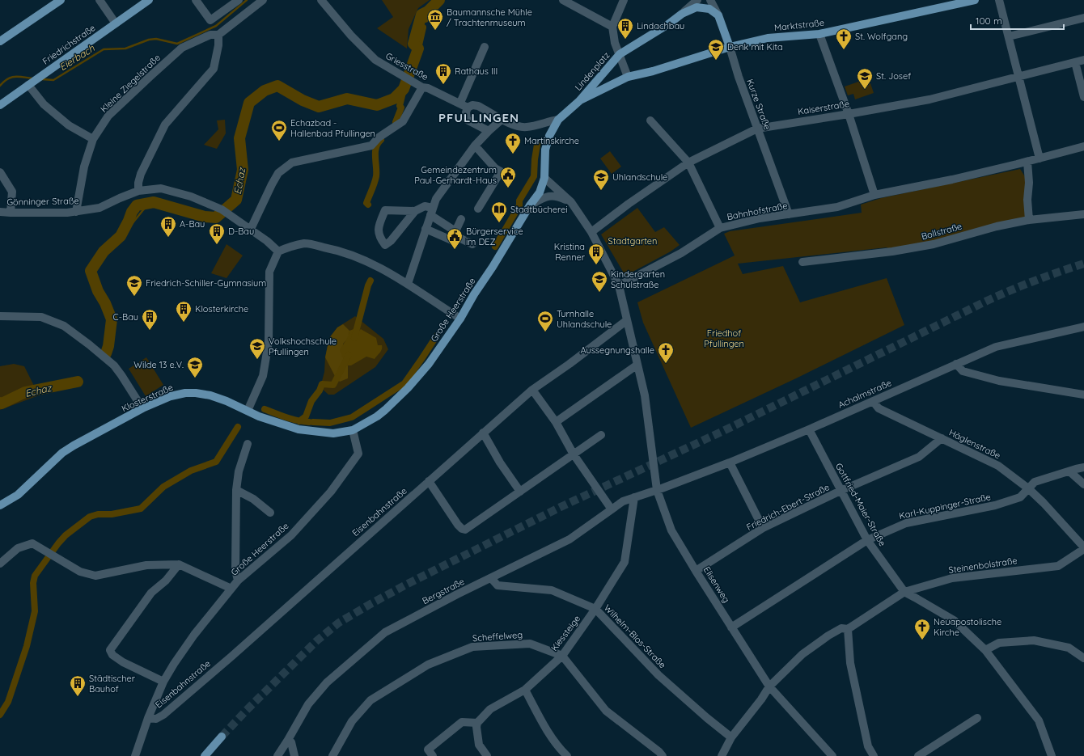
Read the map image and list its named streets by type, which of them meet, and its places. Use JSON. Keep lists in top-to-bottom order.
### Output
{
  "streets": {
    "main road": [
      "Marktstraße",
      "Friedrichstraße",
      "Lindenplatz",
      "Kurze Straße",
      "Große Heerstraße",
      "Klosterstraße"
    ],
    "street": [
      "Griesstraße",
      "Kleine Ziegelstraße",
      "Kaiserstraße",
      "Gönninger Straße",
      "Bahnhofstraße",
      "Bollstraße",
      "Achalmstraße",
      "Häglenstraße",
      "Gottfried-Maier-Straße",
      "Karl-Kuppinger-Straße",
      "Friedrich-Ebert-Straße",
      "Eisenbahnstraße",
      "Steinenbolstraße",
      "Elisenweg",
      "Bergstraße",
      "Kiessteige",
      "Scheffelweg",
      "Wilhelm-Blos-Straße"
    ]
  },
  "crossings": [
    ["Marktstraße", "Lindenplatz"],
    ["Marktstraße", "Kurze Straße"],
    ["Lindenplatz", "Kurze Straße"],
    ["Lindenplatz", "Große Heerstraße"],
    ["Lindenplatz", "Elisenweg"],
    ["Kleine Ziegelstraße", "Gönninger Straße"],
    ["Kurze Straße", "Kaiserstraße"],
    ["Kurze Straße", "Bahnhofstraße"],
    ["Kaiserstraße", "Elisenweg"],
    ["Bahnhofstraße", "Elisenweg"],
    ["Große Heerstraße", "Klosterstraße"],
    ["Große Heerstraße", "Eisenbahnstraße"],
    ["Große Heerstraße", "Elisenweg"],
    ["Achalmstraße", "Häglenstraße"],
    ["Achalmstraße", "Gottfried-Maier-Straße"],
    ["Achalmstraße", "Elisenweg"],
    ["Achalmstraße", "Bergstraße"],
    ["Häglenstraße", "Karl-Kuppinger-Straße"],
    ["Häglenstraße", "Friedrich-Ebert-Straße"],
    ["Häglenstraße", "Steinenbolstraße"],
    ["Gottfried-Maier-Straße", "Karl-Kuppinger-Straße"],
    ["Gottfried-Maier-Straße", "Friedrich-Ebert-Straße"],
    ["Gottfried-Maier-Straße", "Steinenbolstraße"],
    ["Karl-Kuppinger-Straße", "Elisenweg"],
    ["Friedrich-Ebert-Straße", "Elisenweg"],
    ["Eisenbahnstraße", "Elisenweg"],
    ["Steinenbolstraße", "Elisenweg"],
    ["Steinenbolstraße", "Wilhelm-Blos-Straße"],
    ["Elisenweg", "Bergstraße"],
    ["Bergstraße", "Kiessteige"],
    ["Bergstraße", "Wilhelm-Blos-Straße"],
    ["Kiessteige", "Scheffelweg"],
    ["Kiessteige", "Wilhelm-Blos-Straße"]
  ],
  "districts": ["PFULLINGEN"],
  "water": ["Eierbach", "Echaz"],
  "parks": ["Stadtgarten", "Friedhof Pfullingen"],
  "places": {
    "museum": ["Baumannsche Mühle / Trachtenmuseum"],
    "building": [
      "Lindachbau",
      "Rathaus III",
      "A-Bau",
      "D-Bau",
      "Kristina Renner",
      "Klosterkirche",
      "C-Bau",
      "Städtischer Bauhof"
    ],
    "church": [
      "St. Wolfgang",
      "Martinskirche",
      "Aussegnungshalle",
      "Neuapostolische Kirche"
    ],
    "school or university": [
      "Denk mit Kita",
      "St. Josef",
      "Uhlandschule",
      "Kindergarten Schulstraße",
      "Friedrich-Schiller-Gymnasium",
      "Volkshochschule Pfullingen",
      "Wilde 13 e.V."
    ],
    "sports": ["Echazbad - Hallenbad Pfullingen", "Turnhalle Uhlandschule"],
    "public building": ["Gemeindezentrum Paul-Gerhardt-Haus", "Bürgerservice im DEZ"],
    "library": ["Stadtbücherei"]
  },
  "scale_bar": "100 m"
}
